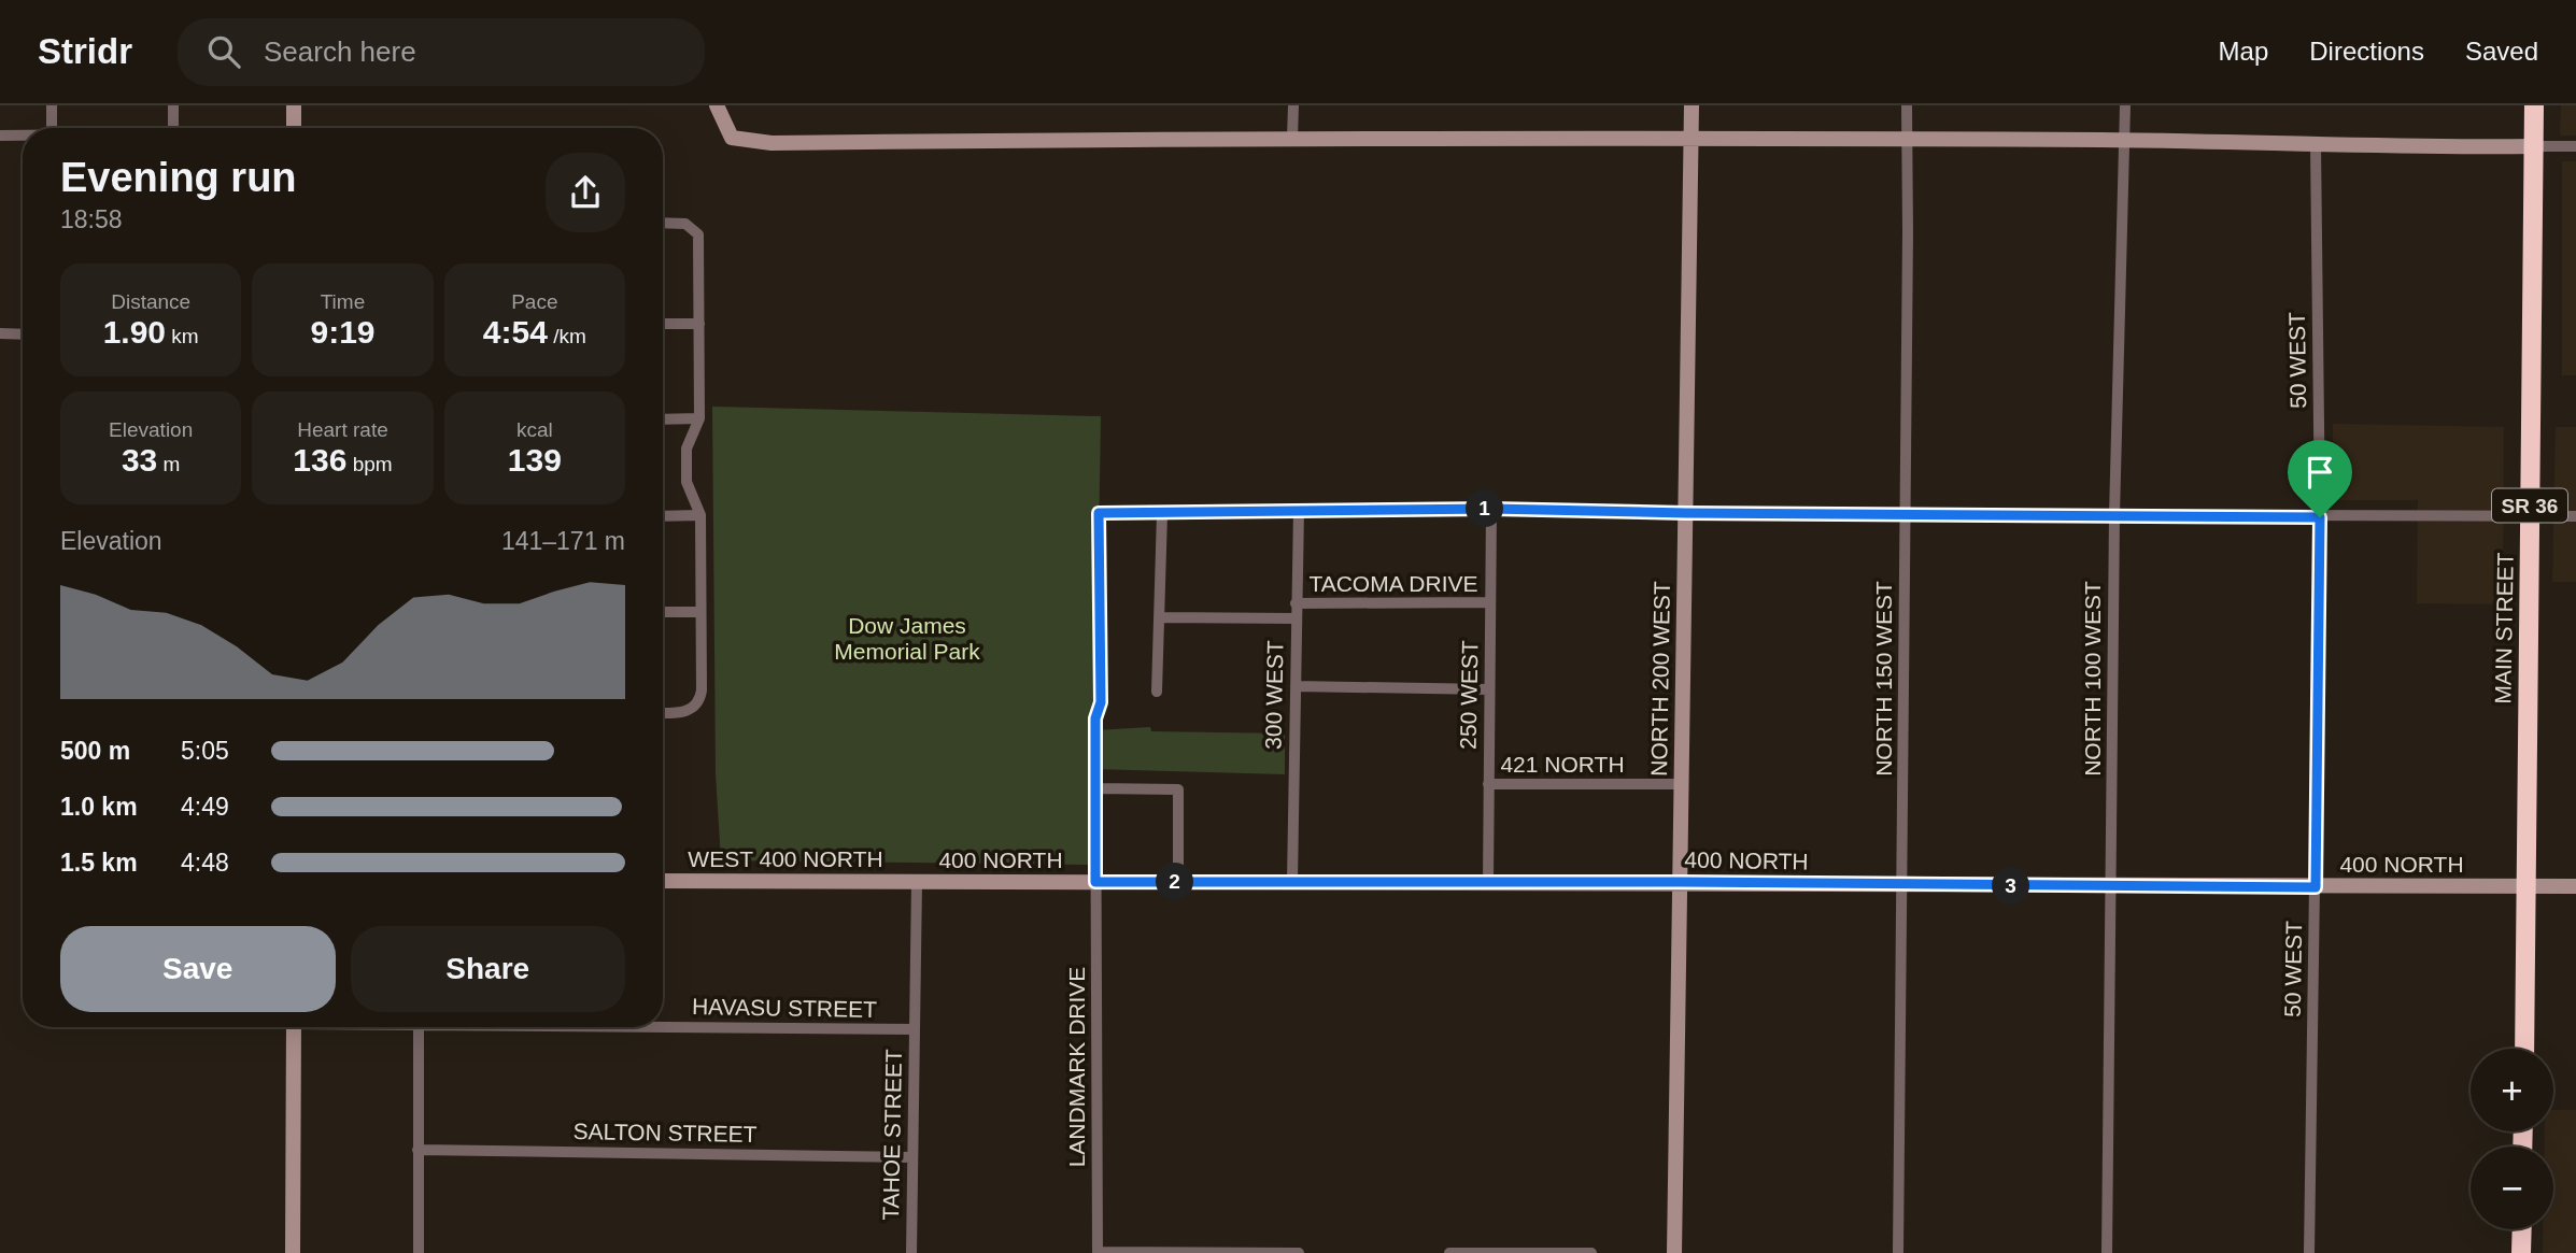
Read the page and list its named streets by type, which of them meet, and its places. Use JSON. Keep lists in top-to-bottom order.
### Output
{
  "streets": {
    "highway": ["SR 36", "MAIN STREET"],
    "street": [
      "50 WEST",
      "TACOMA DRIVE",
      "NORTH 200 WEST",
      "NORTH 150 WEST",
      "NORTH 100 WEST",
      "300 WEST",
      "250 WEST",
      "421 NORTH",
      "WEST 400 NORTH",
      "400 NORTH",
      "HAVASU STREET",
      "LANDMARK DRIVE",
      "SALTON STREET",
      "TAHOE STREET"
    ]
  },
  "crossings": [
    ["50 WEST", "400 NORTH"],
    ["TACOMA DRIVE", "300 WEST"],
    ["TACOMA DRIVE", "250 WEST"],
    ["MAIN STREET", "400 NORTH"],
    ["NORTH 200 WEST", "421 NORTH"],
    ["NORTH 200 WEST", "400 NORTH"],
    ["NORTH 150 WEST", "400 NORTH"],
    ["NORTH 100 WEST", "400 NORTH"],
    ["300 WEST", "400 NORTH"],
    ["250 WEST", "421 NORTH"],
    ["250 WEST", "400 NORTH"],
    ["WEST 400 NORTH", "400 NORTH"],
    ["WEST 400 NORTH", "TAHOE STREET"],
    ["400 NORTH", "LANDMARK DRIVE"],
    ["400 NORTH", "TAHOE STREET"],
    ["HAVASU STREET", "TAHOE STREET"],
    ["SALTON STREET", "TAHOE STREET"]
  ],
  "parks": ["Dow James Memorial Park"],
  "page": {
    "header": "Stridr",
    "search": "Search here",
    "nav": ["Map", "Directions", "Saved"],
    "heading": ["Evening run", "18:58"],
    "stats": [
      ["Distance", "1.90 km"],
      ["Time", "9:19"],
      ["Pace", "4:54 /km"],
      ["Elevation", "33 m"],
      ["Heart rate", "136 bpm"],
      ["kcal", "139"]
    ],
    "pins": ["1", "2", "3"],
    "chart": ["Elevation", "141–171 m"],
    "list": [
      {
        "name": "500 m",
        "note": "5:05"
      },
      {
        "name": "1.0 km",
        "note": "4:49"
      },
      {
        "name": "1.5 km",
        "note": "4:48"
      }
    ],
    "buttons": ["Save", "Share"],
    "map_buttons": ["+", "−"]
  }
}
